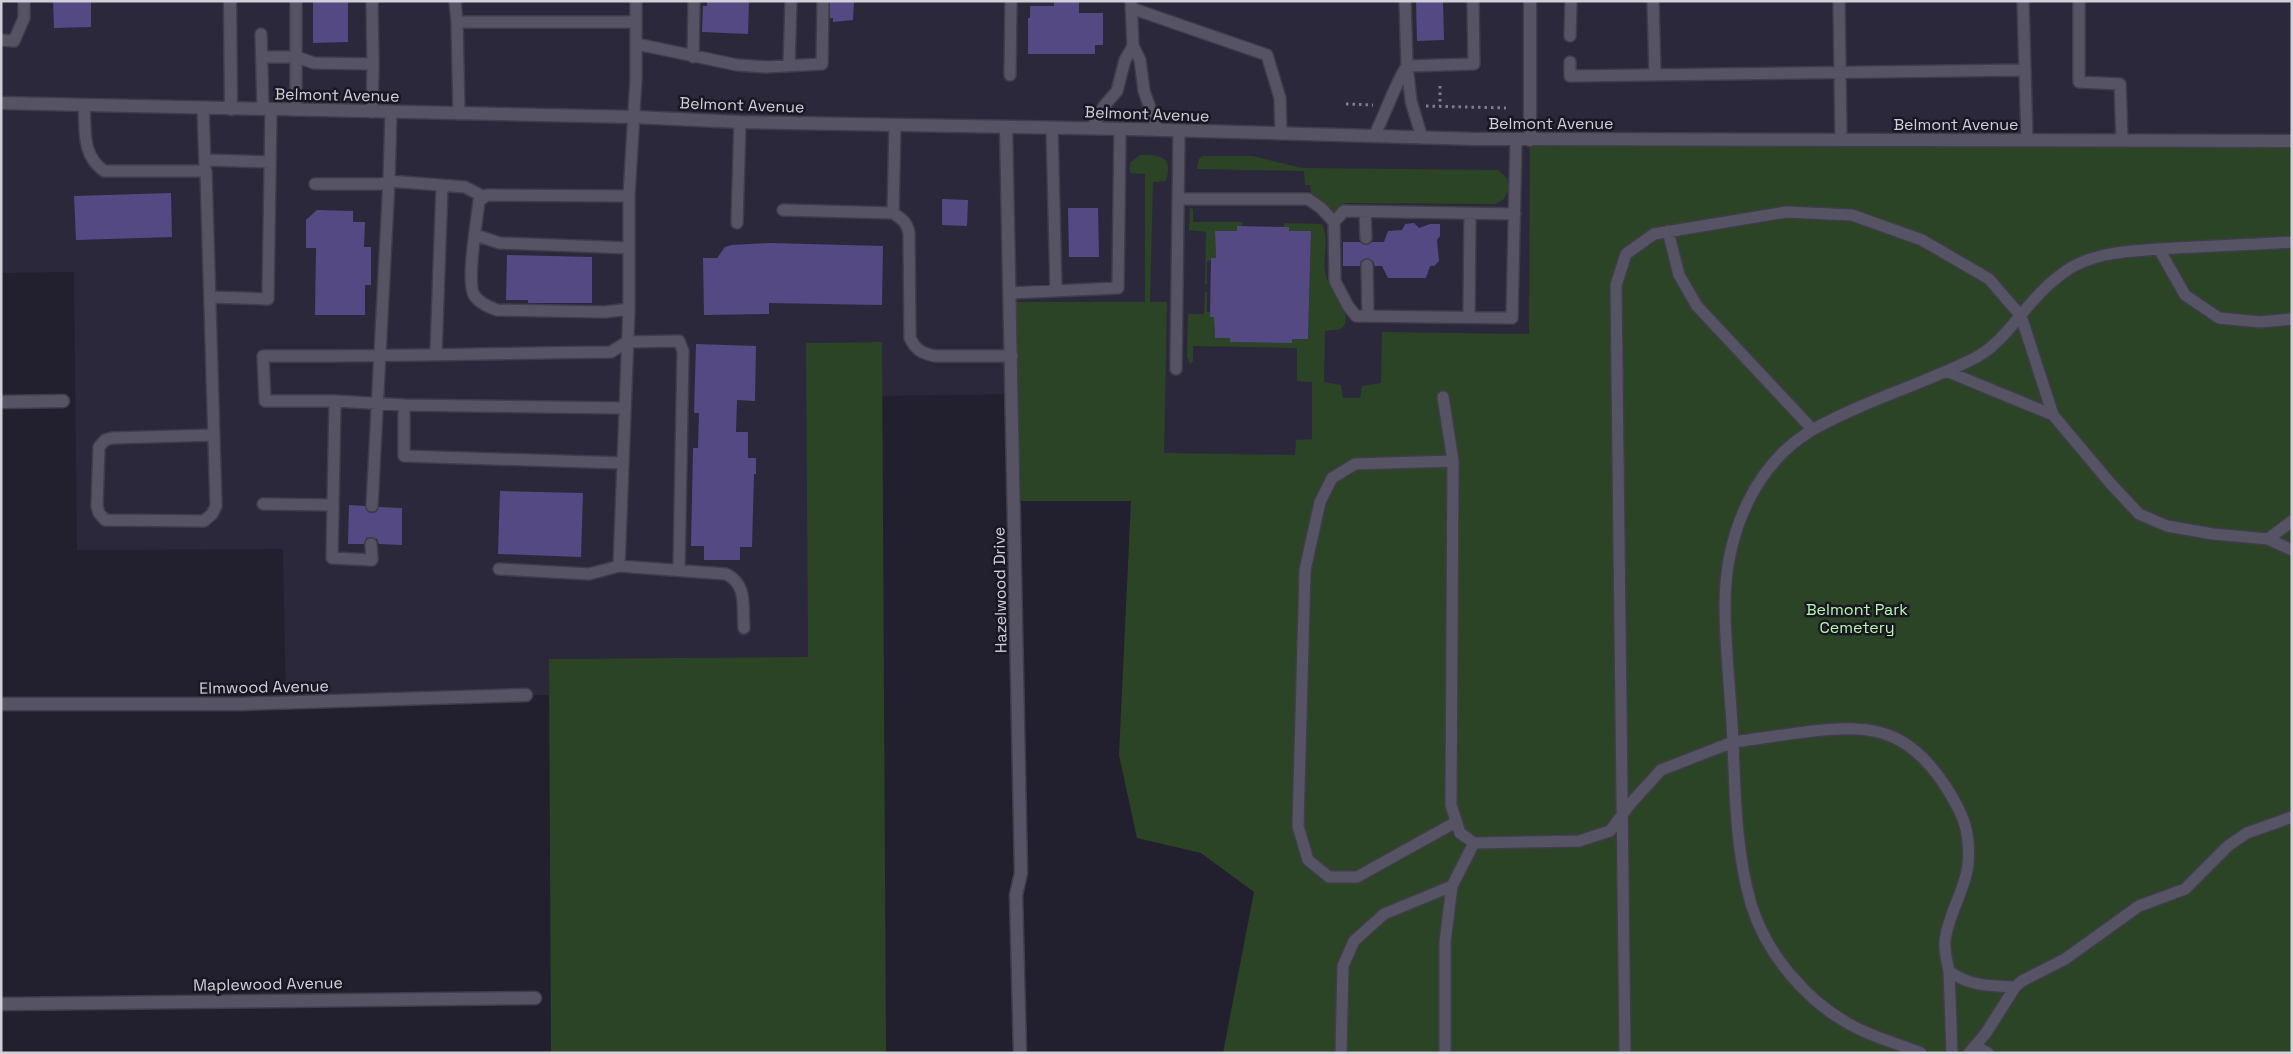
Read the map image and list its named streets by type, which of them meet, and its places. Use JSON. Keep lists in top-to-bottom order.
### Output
{
  "streets": {
    "main road": [
      "Belmont Avenue",
      "Hazelwood Drive",
      "Elmwood Avenue",
      "Maplewood Avenue"
    ]
  },
  "crossings": [
    ["Belmont Avenue", "Hazelwood Drive"]
  ],
  "parks": ["Belmont Park Cemetery"]
}
